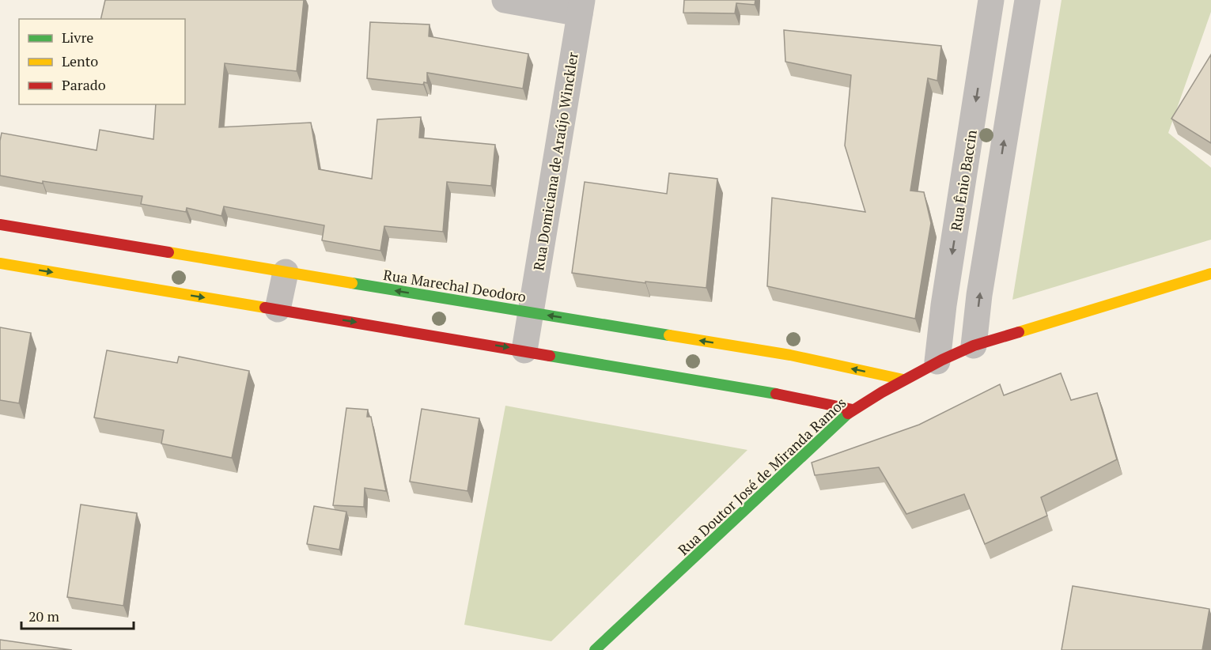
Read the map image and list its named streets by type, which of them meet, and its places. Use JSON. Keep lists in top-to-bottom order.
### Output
{
  "streets": {
    "street": [
      "Rua Domiciana de Araújo Winckler",
      "Rua Ênio Baccin",
      "Rua Marechal Deodoro",
      "Rua Doutor José de Miranda Ramos"
    ]
  },
  "crossings": [
    ["Rua Domiciana de Araújo Winckler", "Rua Marechal Deodoro"],
    ["Rua Ênio Baccin", "Rua Doutor José de Miranda Ramos"],
    ["Rua Marechal Deodoro", "Rua Doutor José de Miranda Ramos"]
  ],
  "legend": ["Livre", "Lento", "Parado"],
  "scale_bar": "20 m"
}
